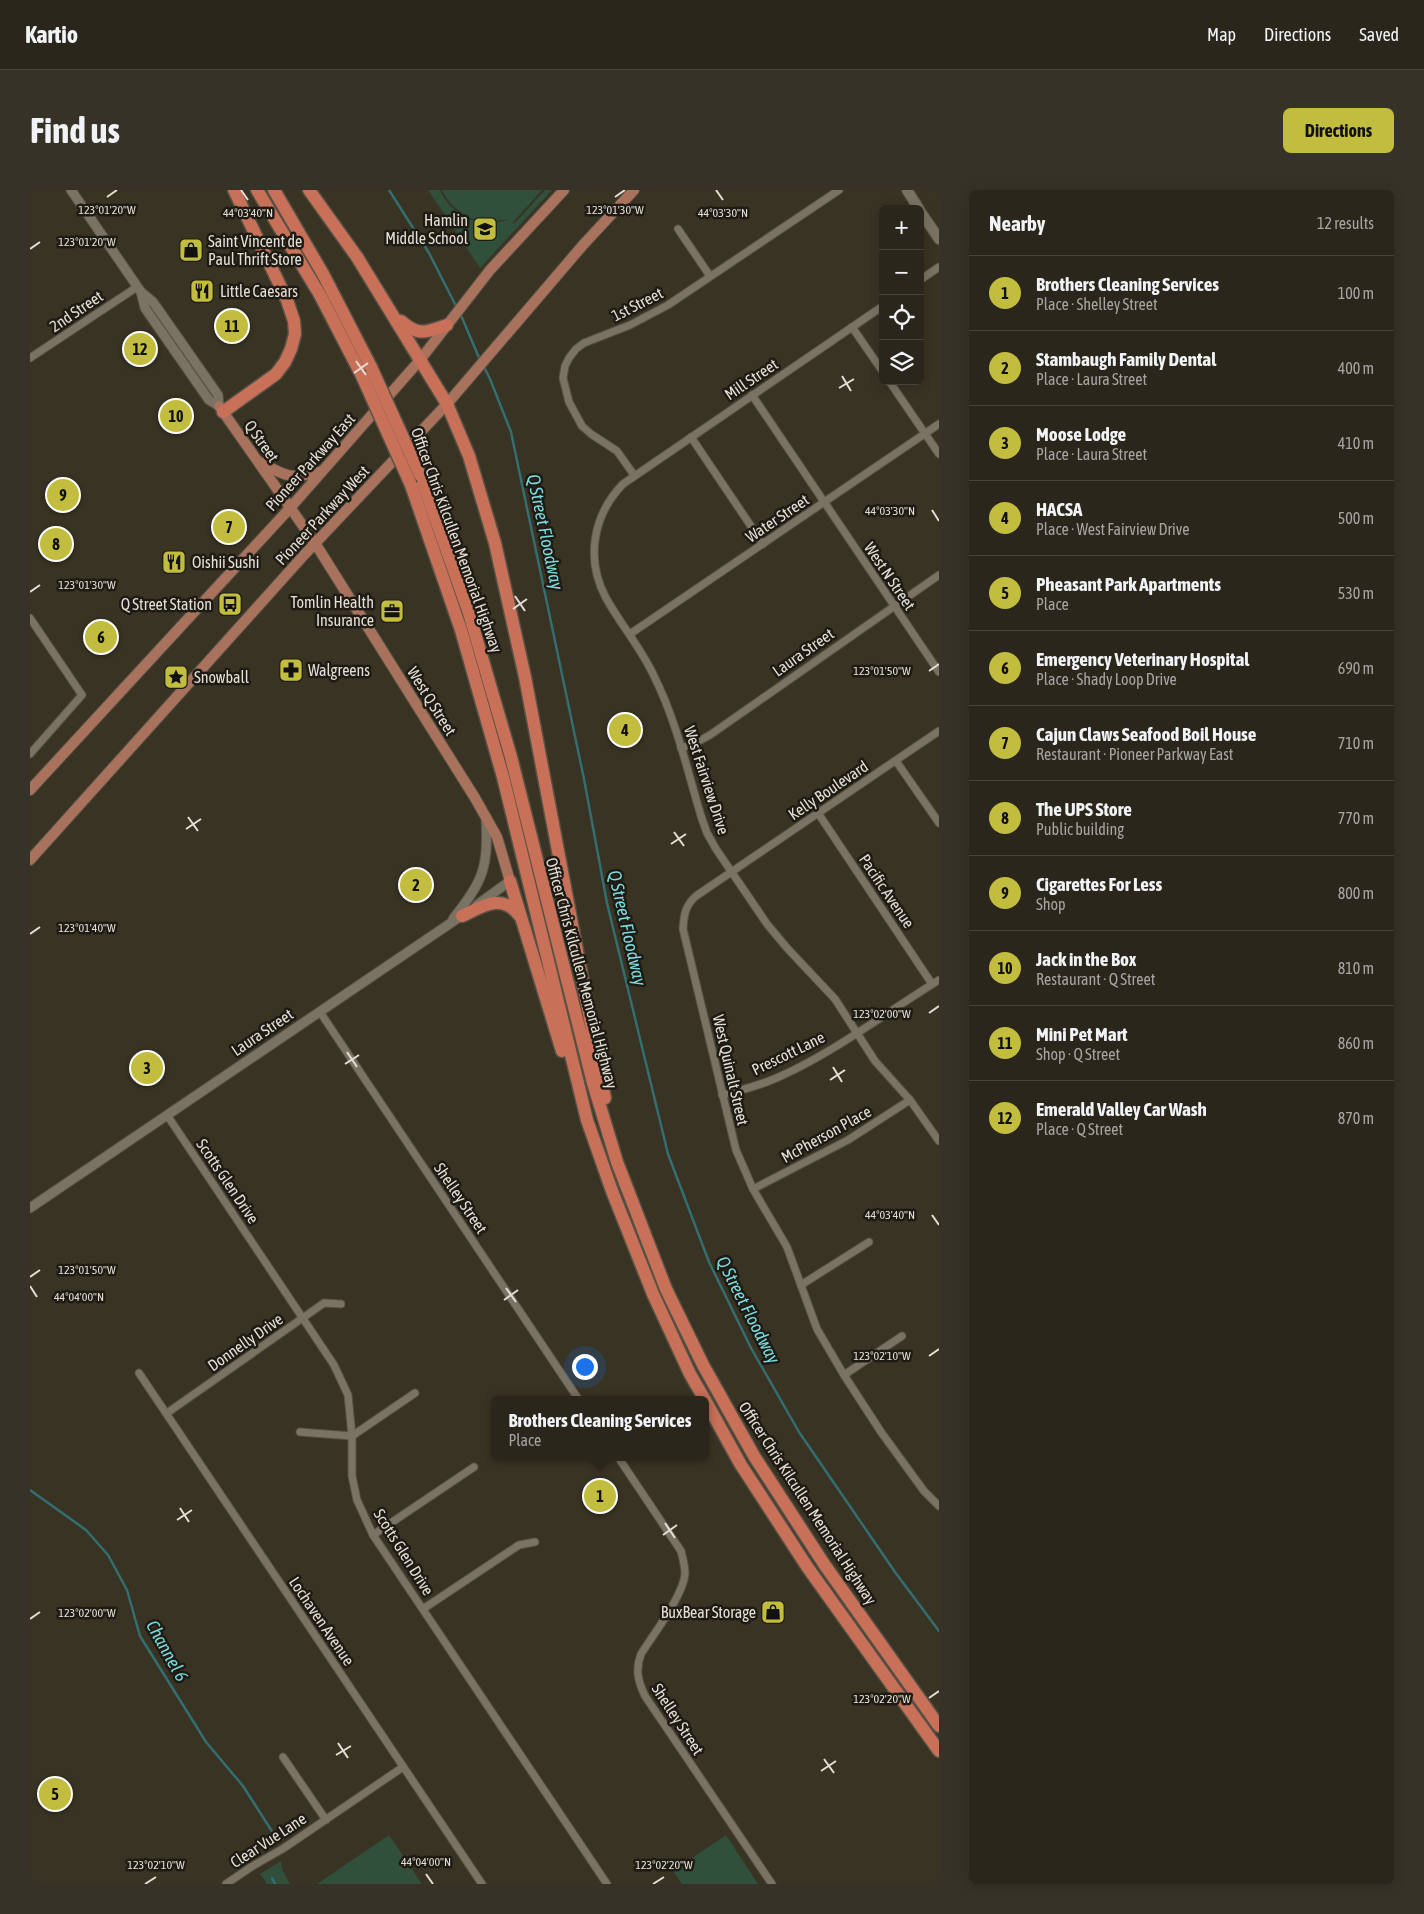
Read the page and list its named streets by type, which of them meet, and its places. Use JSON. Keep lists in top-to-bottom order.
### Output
{
  "streets": {
    "highway": ["Officer Chris Kilcullen Memorial Highway"],
    "main road": [
      "Q Street",
      "Pioneer Parkway East",
      "Pioneer Parkway West",
      "West Q Street"
    ],
    "street": [
      "1st Street",
      "2nd Street",
      "Mill Street",
      "Water Street",
      "West N Street",
      "Laura Street",
      "West Fairview Drive",
      "Kelly Boulevard",
      "Pacific Avenue",
      "Prescott Lane",
      "West Quinalt Street",
      "McPherson Place",
      "Scotts Glen Drive",
      "Shelley Street",
      "Donnelly Drive",
      "Lochaven Avenue",
      "Clear Vue Lane"
    ]
  },
  "crossings": [
    ["1st Street", "Mill Street"],
    ["1st Street", "West Fairview Drive"],
    ["2nd Street", "Q Street"],
    ["Mill Street", "West N Street"],
    ["Mill Street", "West Fairview Drive"],
    ["Q Street", "Pioneer Parkway East"],
    ["Q Street", "Pioneer Parkway West"],
    ["Q Street", "West Q Street"],
    ["Pioneer Parkway West", "West Q Street"],
    ["Water Street", "West N Street"],
    ["Water Street", "West Fairview Drive"],
    ["West N Street", "Laura Street"],
    ["Laura Street", "West Q Street"],
    ["Laura Street", "West Fairview Drive"],
    ["Laura Street", "Scotts Glen Drive"],
    ["Laura Street", "Shelley Street"],
    ["West Fairview Drive", "Kelly Boulevard"],
    ["West Fairview Drive", "Prescott Lane"],
    ["West Fairview Drive", "West Quinalt Street"],
    ["West Fairview Drive", "McPherson Place"],
    ["Kelly Boulevard", "Pacific Avenue"],
    ["Kelly Boulevard", "West Quinalt Street"],
    ["Pacific Avenue", "Prescott Lane"],
    ["Prescott Lane", "West Quinalt Street"],
    ["West Quinalt Street", "McPherson Place"],
    ["Scotts Glen Drive", "Donnelly Drive"],
    ["Donnelly Drive", "Lochaven Avenue"],
    ["Lochaven Avenue", "Clear Vue Lane"]
  ],
  "water": ["Q Street Floodway", "Channel 6"],
  "places": {
    "school or university": ["Hamlin Middle School"],
    "shop": ["Saint Vincent de Paul Thrift Store", "BuxBear Storage"],
    "restaurant": ["Little Caesars", "Oishii Sushi"],
    "bus stop": ["Q Street Station"],
    "office": ["Tomlin Health Insurance"],
    "pharmacy": ["Walgreens"],
    "place": ["Snowball"]
  },
  "page": {
    "header": "Kartio",
    "nav": ["Map", "Directions", "Saved"],
    "buttons": "Directions",
    "title": "Find us",
    "heading": ["Nearby", "12 results"],
    "map_buttons": ["+", "−"],
    "list": [
      {
        "mark": "1",
        "name": "Brothers Cleaning Services",
        "note": "Place · Shelley Street",
        "value": "100 m"
      },
      {
        "mark": "2",
        "name": "Stambaugh Family Dental",
        "note": "Place · Laura Street",
        "value": "400 m"
      },
      {
        "mark": "3",
        "name": "Moose Lodge",
        "note": "Place · Laura Street",
        "value": "410 m"
      },
      {
        "mark": "4",
        "name": "HACSA",
        "note": "Place · West Fairview Drive",
        "value": "500 m"
      },
      {
        "mark": "5",
        "name": "Pheasant Park Apartments",
        "note": "Place",
        "value": "530 m"
      },
      {
        "mark": "6",
        "name": "Emergency Veterinary Hospital",
        "note": "Place · Shady Loop Drive",
        "value": "690 m"
      },
      {
        "mark": "7",
        "name": "Cajun Claws Seafood Boil House",
        "note": "Restaurant · Pioneer Parkway East",
        "value": "710 m"
      },
      {
        "mark": "8",
        "name": "The UPS Store",
        "note": "Public building",
        "value": "770 m"
      },
      {
        "mark": "9",
        "name": "Cigarettes For Less",
        "note": "Shop",
        "value": "800 m"
      },
      {
        "mark": "10",
        "name": "Jack in the Box",
        "note": "Restaurant · Q Street",
        "value": "810 m"
      },
      {
        "mark": "11",
        "name": "Mini Pet Mart",
        "note": "Shop · Q Street",
        "value": "860 m"
      },
      {
        "mark": "12",
        "name": "Emerald Valley Car Wash",
        "note": "Place · Q Street",
        "value": "870 m"
      }
    ],
    "pins": [
      "11",
      "12",
      "10",
      "9",
      "7",
      "8",
      "6",
      "4",
      "2",
      "3",
      "1",
      "5"
    ],
    "popup": ["Brothers Cleaning Services", "Place"]
  },
  "coordinates": [
    "123°01'20\"W",
    "123°01'30\"W",
    "44°03'40\"N",
    "44°03'30\"N",
    "123°01'50\"W",
    "123°01'40\"W",
    "123°02'00\"W",
    "44°04'00\"N",
    "123°02'10\"W",
    "123°02'20\"W"
  ]
}
